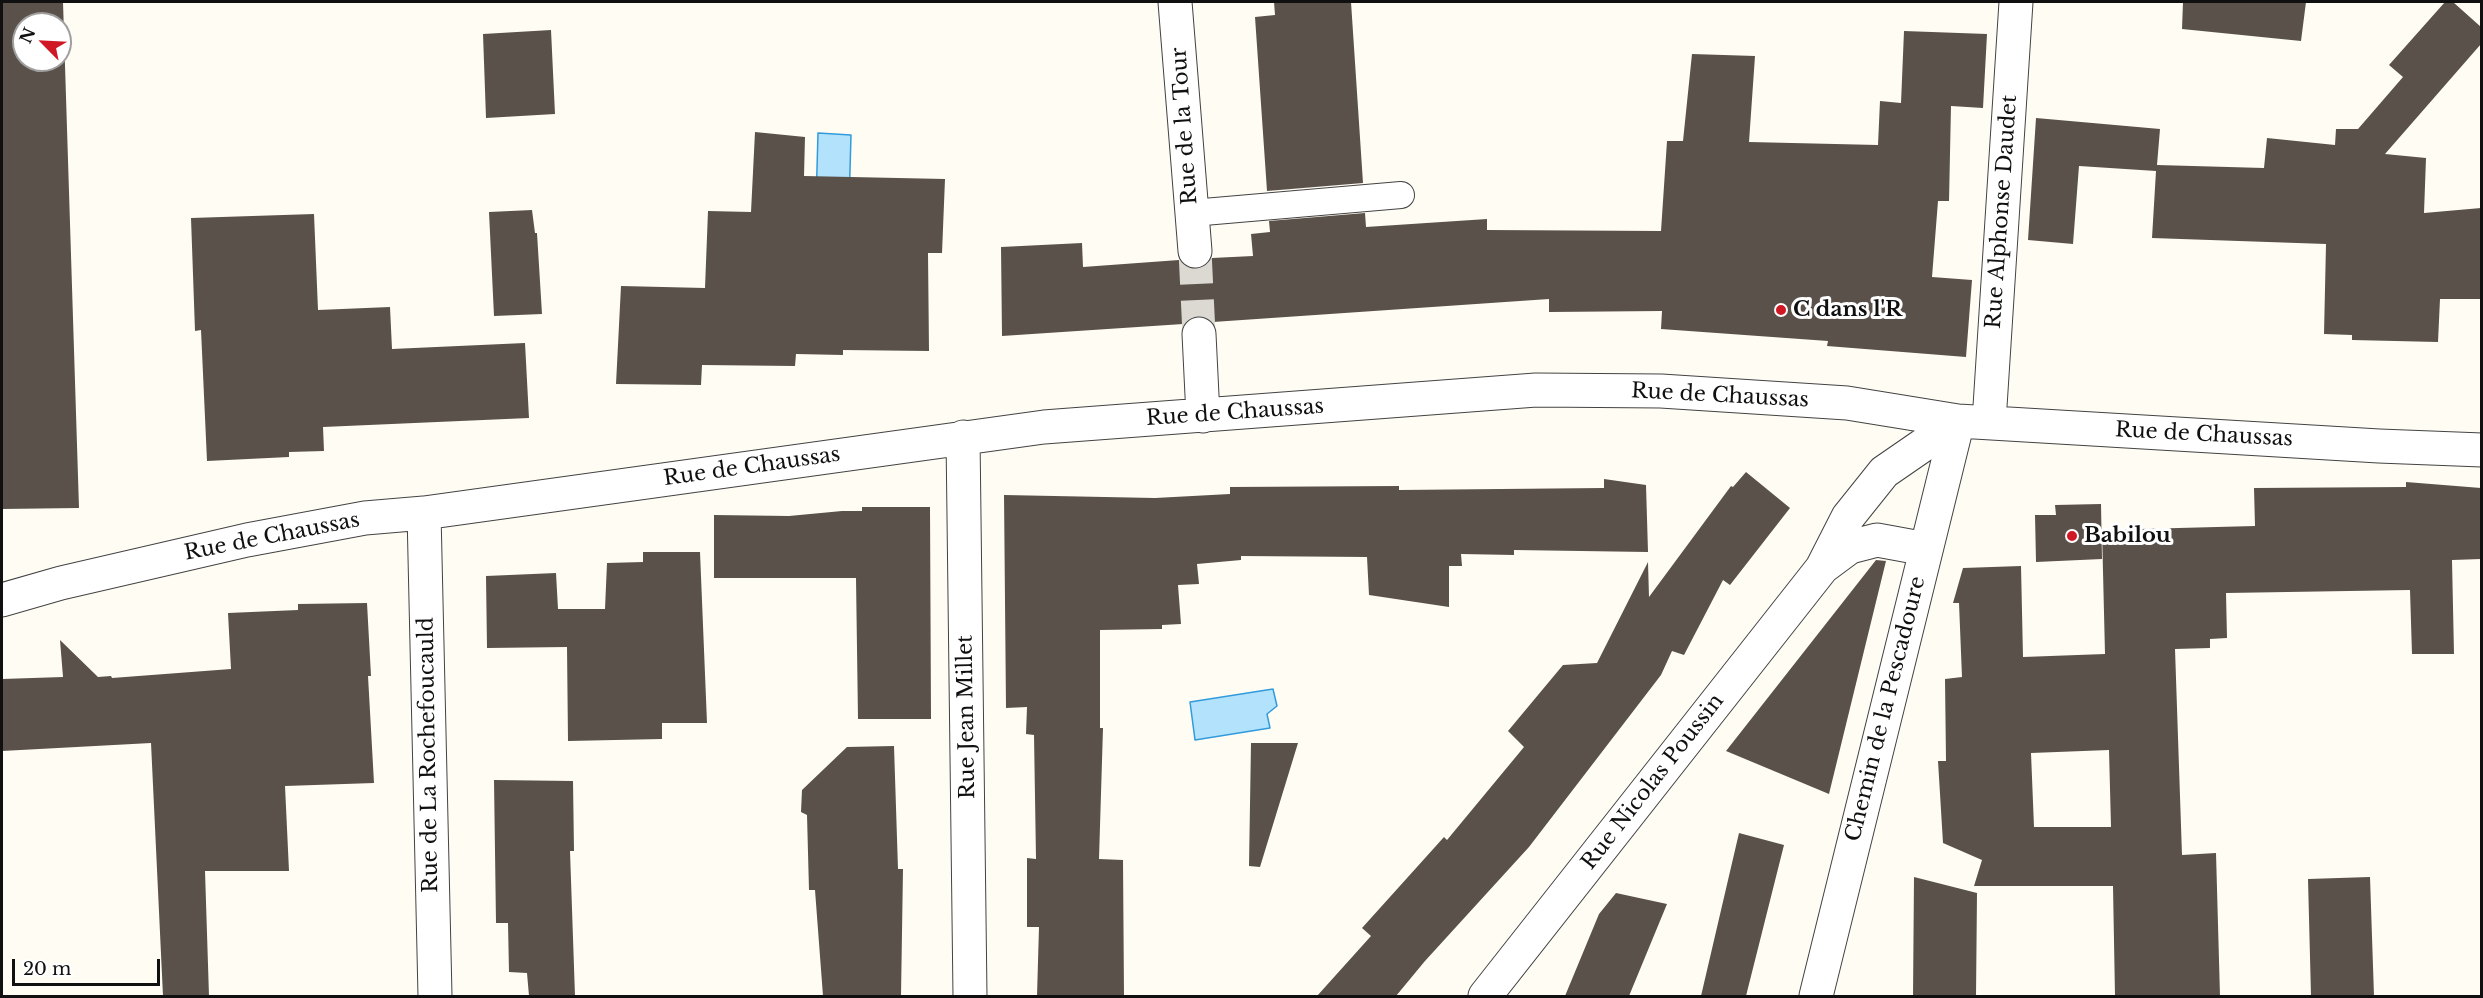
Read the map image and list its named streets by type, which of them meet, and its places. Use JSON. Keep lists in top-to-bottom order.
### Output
{
  "streets": {
    "street": [
      "Rue de la Tour",
      "Rue Alphonse Daudet",
      "Rue de Chaussas",
      "Chemin de la Pescadoure",
      "Rue Jean Millet",
      "Rue de La Rochefoucauld",
      "Rue Nicolas Poussin"
    ]
  },
  "crossings": [
    ["Rue Alphonse Daudet", "Rue de Chaussas"],
    ["Rue Alphonse Daudet", "Chemin de la Pescadoure"],
    ["Rue Alphonse Daudet", "Rue Nicolas Poussin"],
    ["Rue de Chaussas", "Chemin de la Pescadoure"],
    ["Rue de Chaussas", "Rue Jean Millet"],
    ["Rue de Chaussas", "Rue de La Rochefoucauld"],
    ["Rue de Chaussas", "Rue Nicolas Poussin"],
    ["Chemin de la Pescadoure", "Rue Nicolas Poussin"]
  ],
  "places": ["C dans l'R", "Babilou"],
  "scale_bar": "20 m",
  "north": "top left"
}
